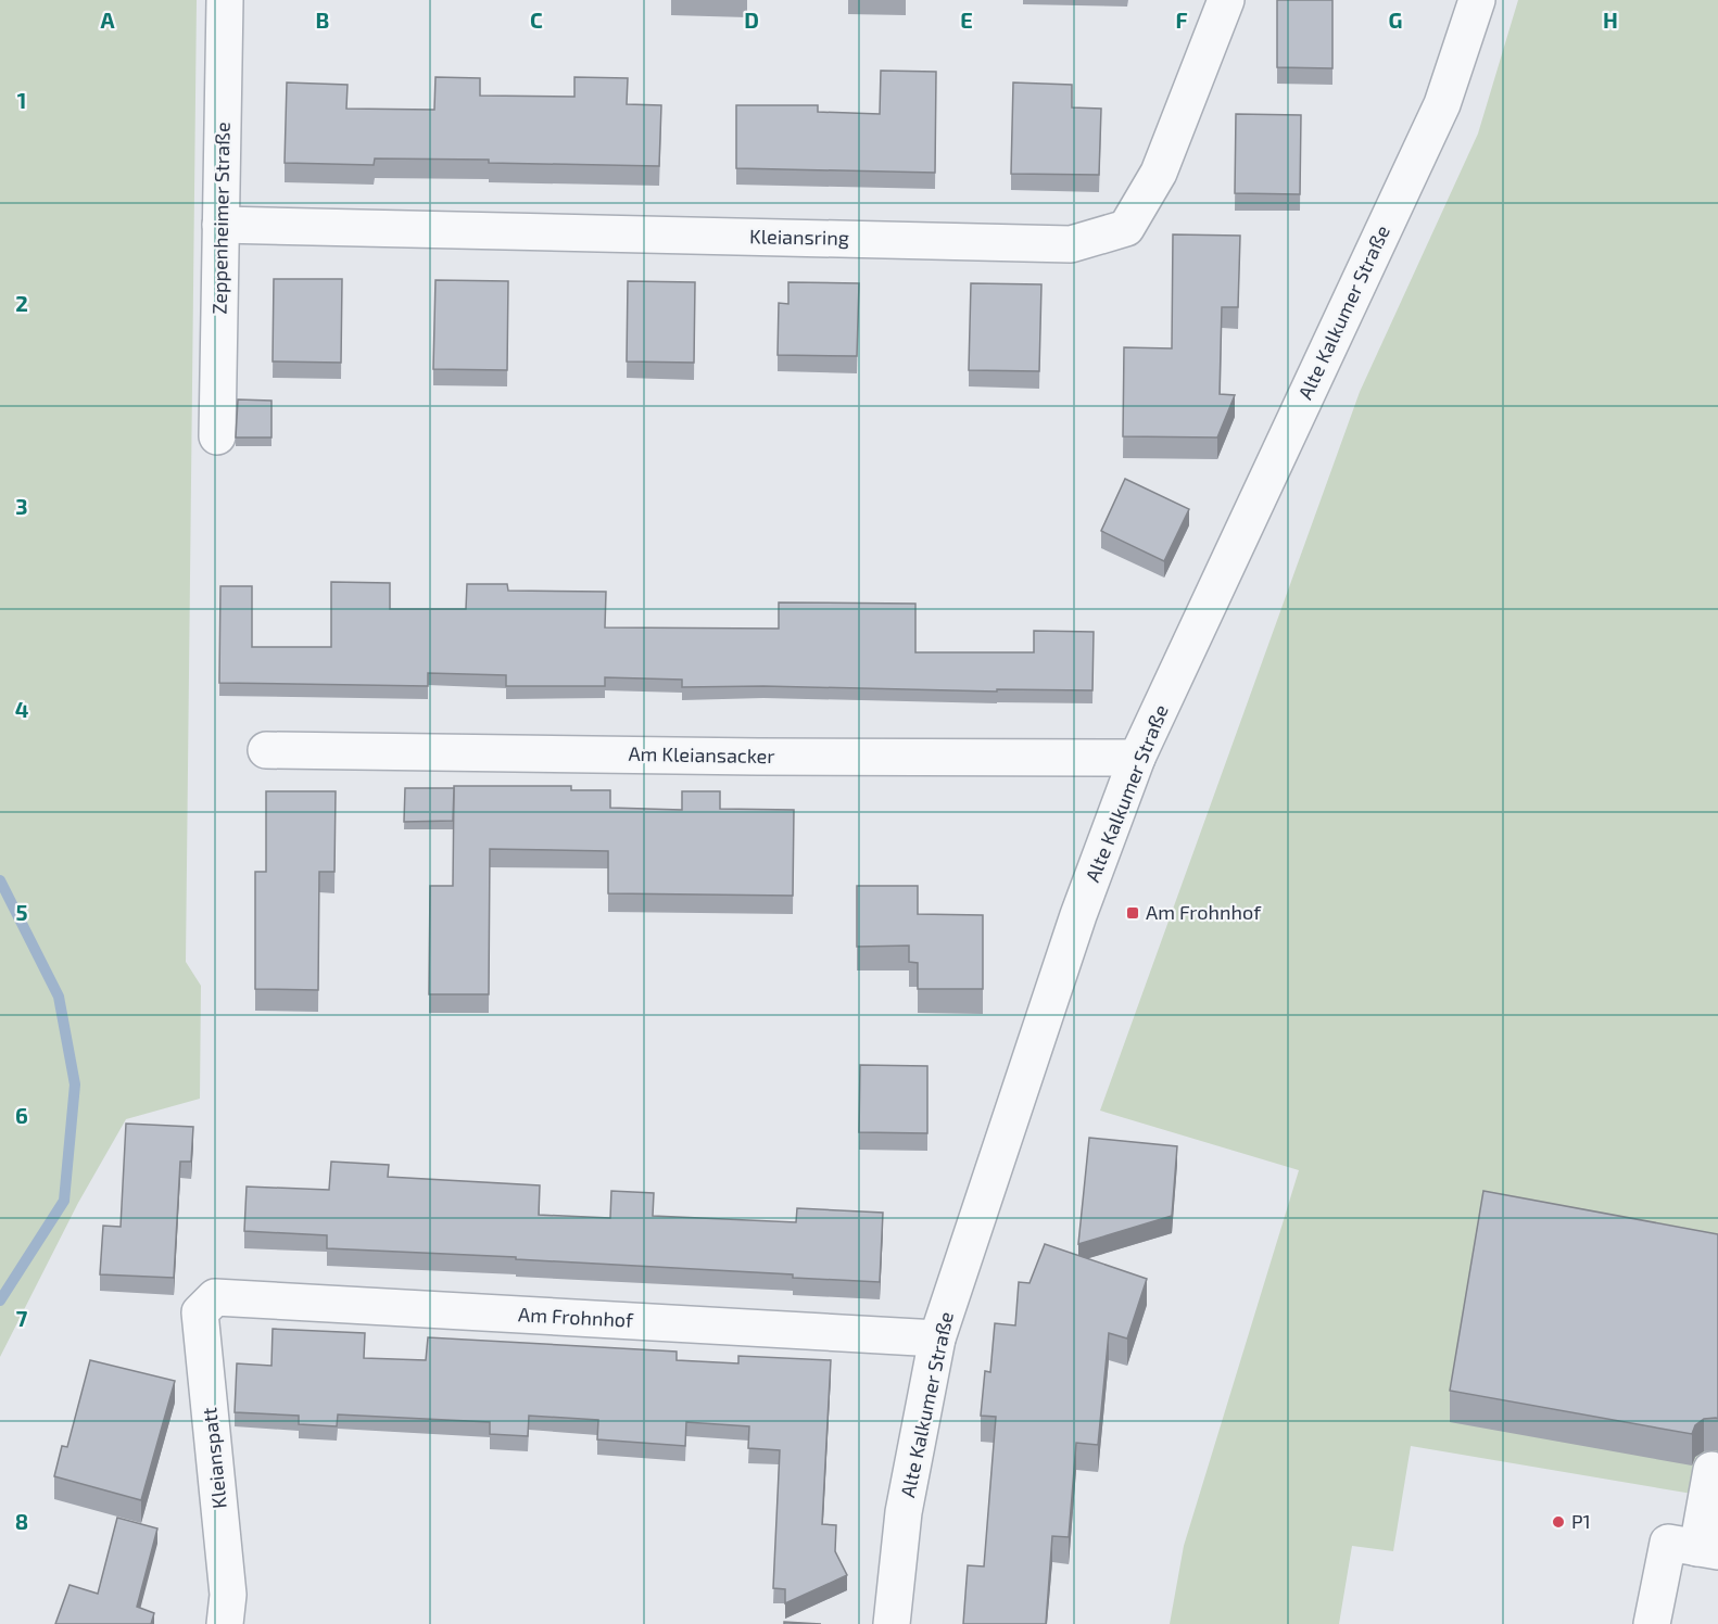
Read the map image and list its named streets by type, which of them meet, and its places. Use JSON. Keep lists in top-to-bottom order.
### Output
{
  "streets": {
    "street": [
      "Zeppenheimer Straße",
      "Kleiansring",
      "Alte Kalkumer Straße",
      "Am Kleiansacker",
      "Am Frohnhof",
      "Kleianspatt"
    ]
  },
  "crossings": [
    ["Zeppenheimer Straße", "Kleiansring"],
    ["Alte Kalkumer Straße", "Am Kleiansacker"],
    ["Alte Kalkumer Straße", "Am Frohnhof"],
    ["Am Frohnhof", "Kleianspatt"]
  ],
  "places": {
    "transit": ["Am Frohnhof"],
    "other": ["P1"]
  },
  "grid": {
    "columns": [
      "A",
      "B",
      "C",
      "D",
      "E",
      "F",
      "G",
      "H"
    ],
    "rows": [
      "1",
      "2",
      "3",
      "4",
      "5",
      "6",
      "7",
      "8"
    ]
  }
}
